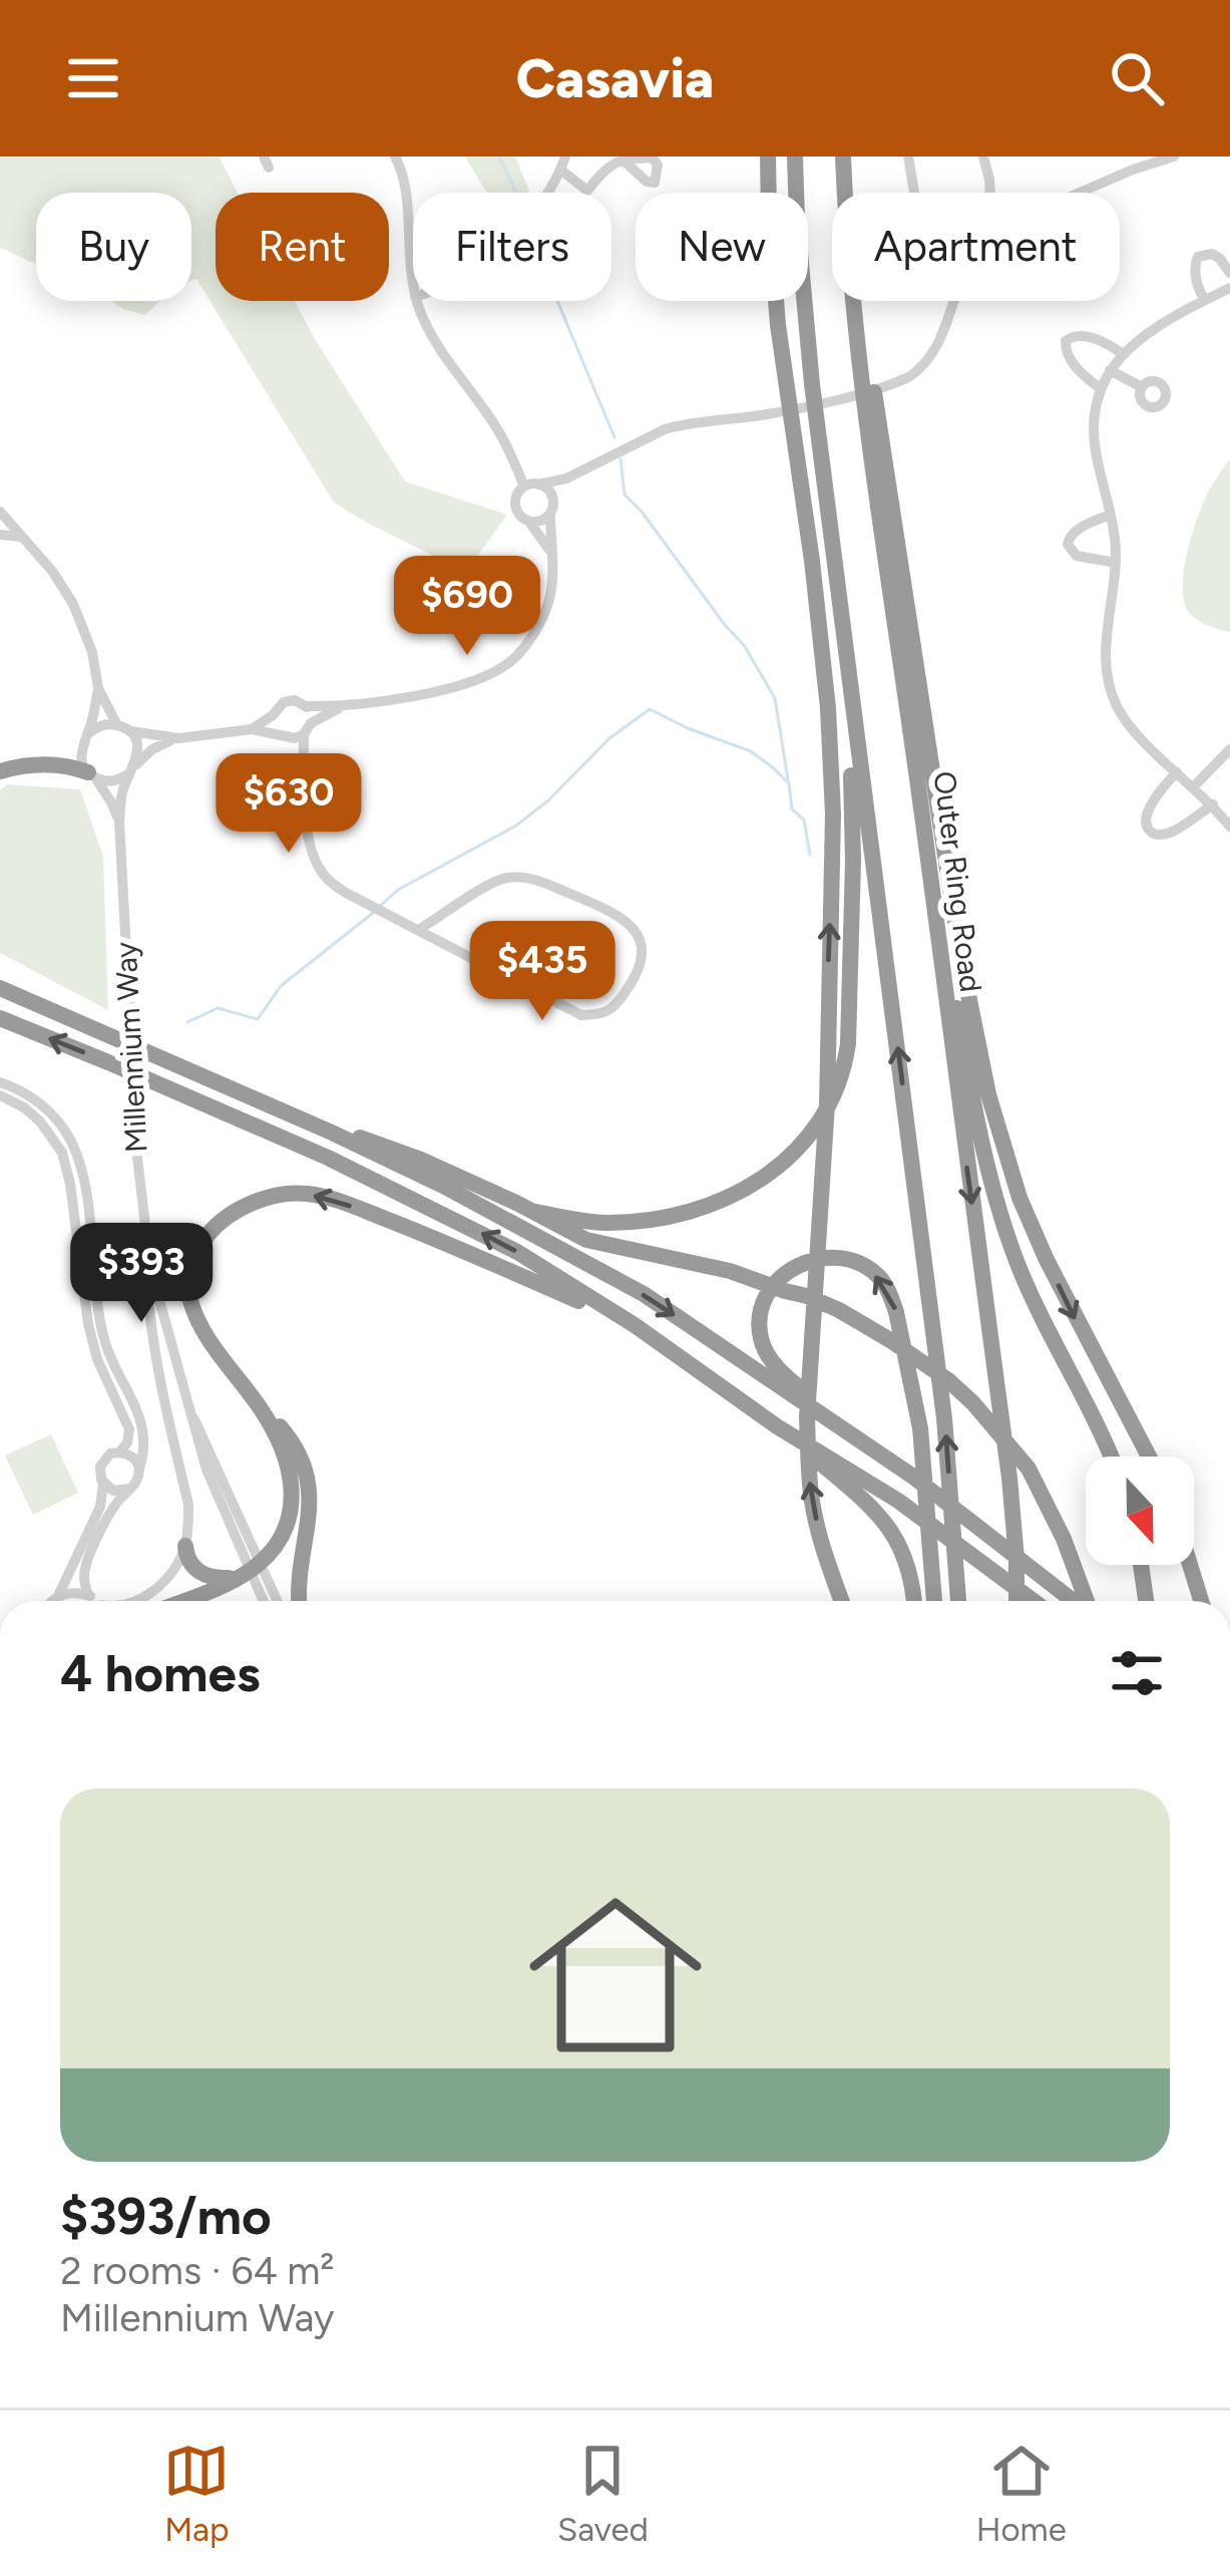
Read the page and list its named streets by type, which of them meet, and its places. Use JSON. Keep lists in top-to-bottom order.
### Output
{
  "streets": {
    "highway": ["Outer Ring Road"],
    "street": ["Millennium Way"]
  },
  "north": "bottom",
  "page": {
    "header": "Casavia",
    "chip": [
      "Buy",
      "Rent",
      "Filters",
      "New",
      "Apartment"
    ],
    "price": [
      "$690",
      "$630",
      "$435",
      "$393"
    ],
    "heading": "4 homes",
    "list": [
      {
        "name": "$393/mo",
        "note": "2 rooms · 64 m² · Millennium Way"
      }
    ],
    "tabs": ["Map", "Saved", "Home"]
  }
}
